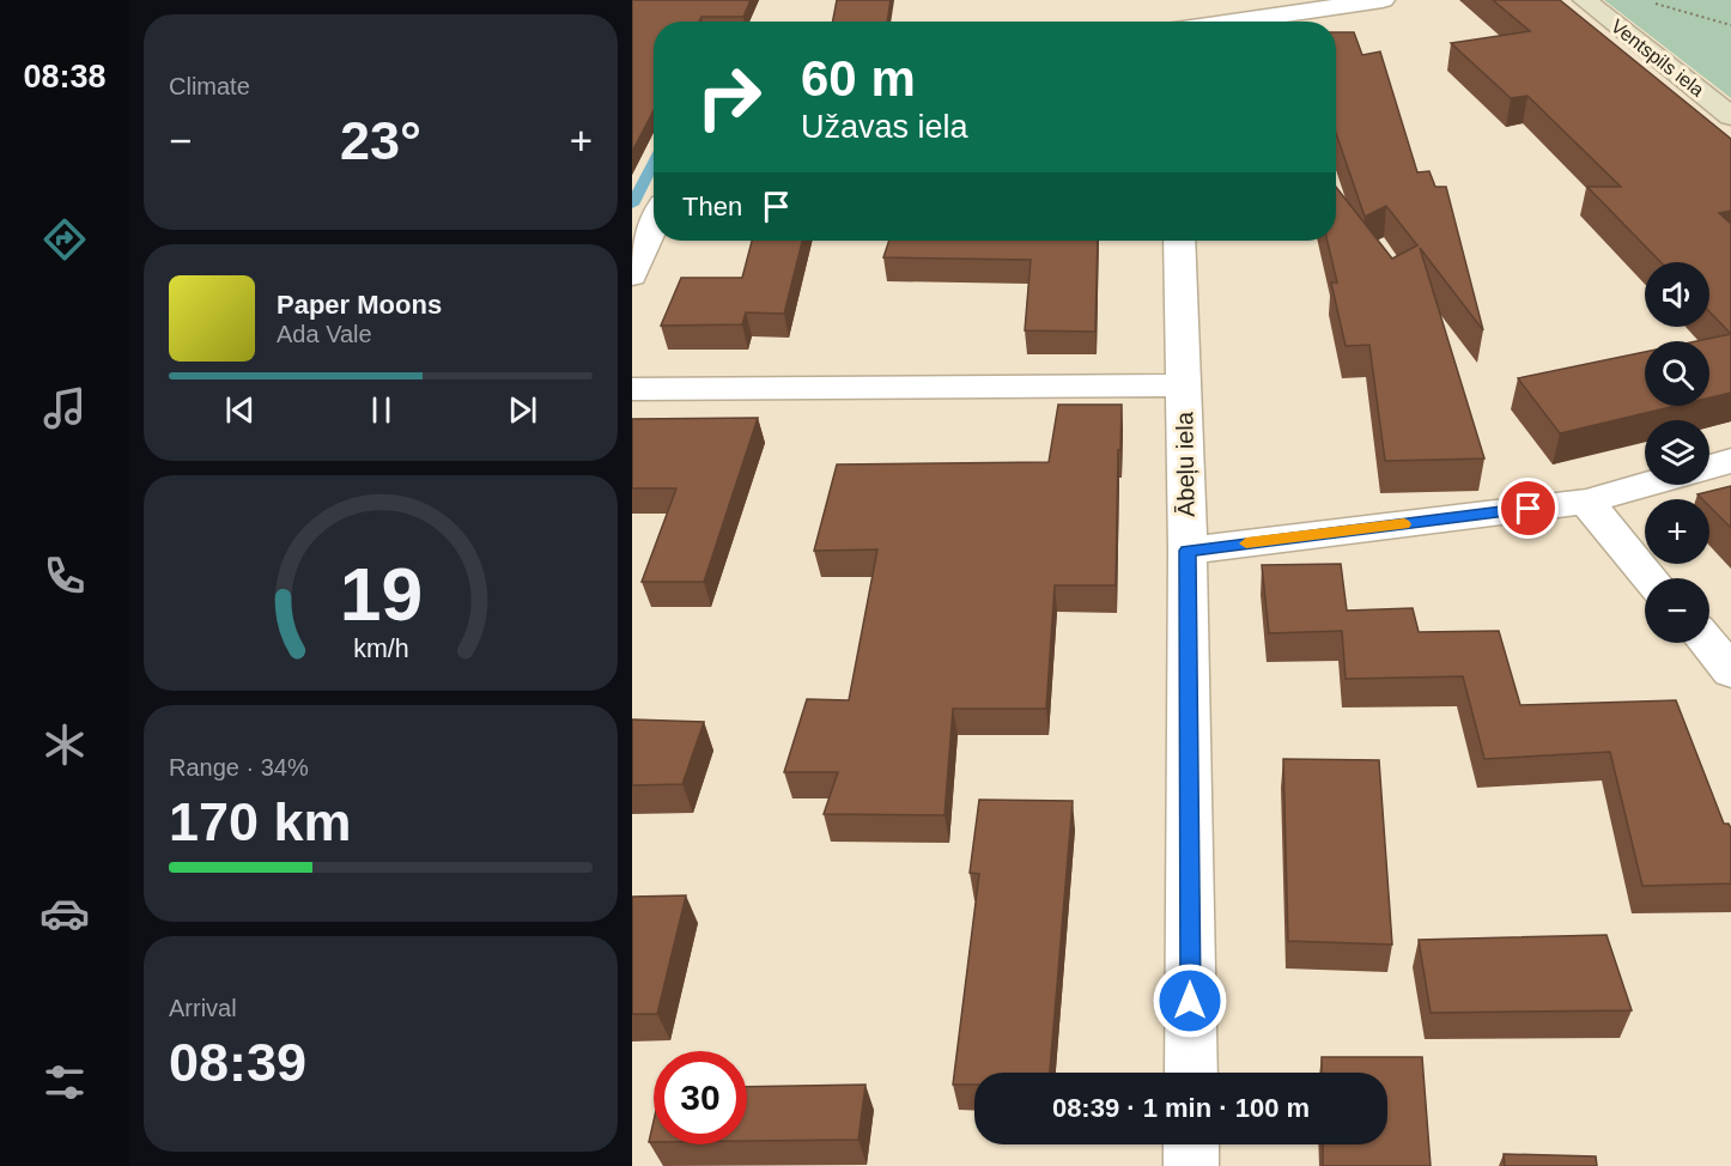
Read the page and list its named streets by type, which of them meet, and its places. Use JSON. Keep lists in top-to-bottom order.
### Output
{
  "streets": {
    "street": ["Ventspils iela", "Ābeļu iela"]
  },
  "page": {
    "tabs": "08:38",
    "tile": [
      "Climate",
      ["Range · 34%", "170 km"],
      ["Arrival", "08:39"]
    ],
    "turn": ["60 m", "Užavas iela"],
    "heat": ["−", "23°", "+"],
    "then": "Then",
    "map_buttons": ["+", "−"],
    "song": ["Paper Moons", "Ada Vale"],
    "limit": "30",
    "trip": "08:39 · 1 min · 100 m",
    "gauge": ["19", "km/h"]
  }
}
